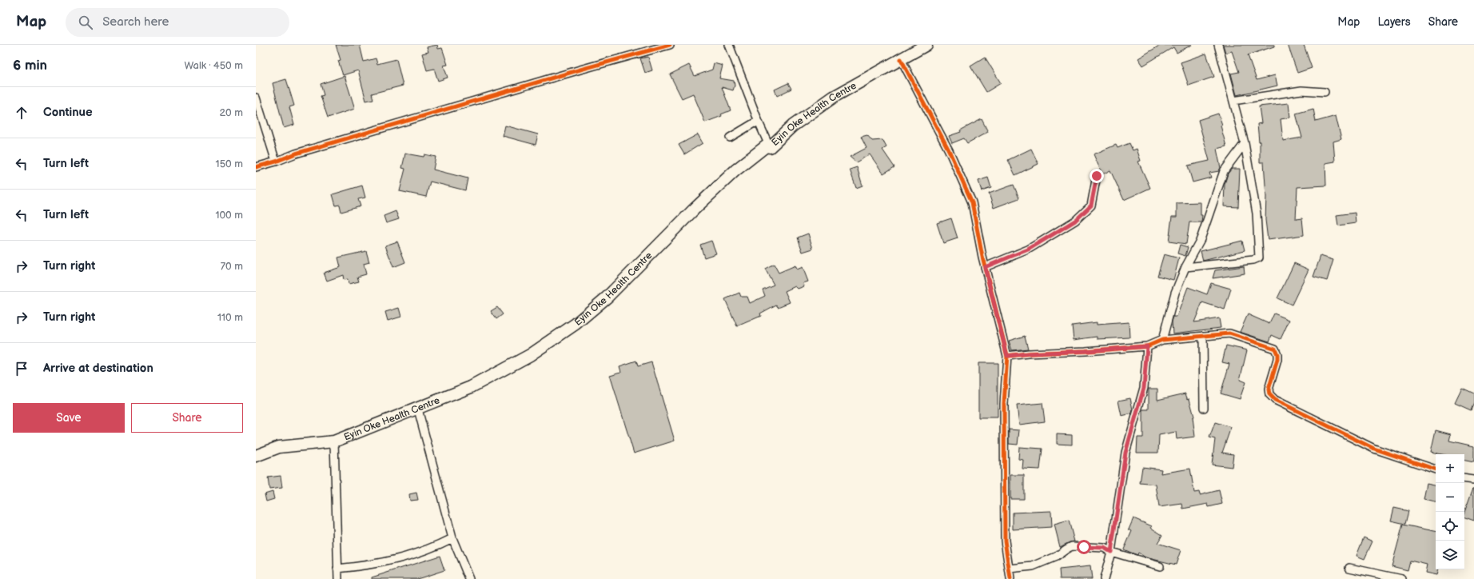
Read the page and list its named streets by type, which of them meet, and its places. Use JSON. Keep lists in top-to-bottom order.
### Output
{
  "streets": {
    "main road": ["Eyin Oke Health Centre"]
  },
  "page": {
    "header": "Map",
    "search": "Search here",
    "nav": ["Map", "Layers", "Share"],
    "heading": ["6 min", "Walk · 450 m"],
    "list": [
      ["Continue", "20 m"],
      ["Turn left", "150 m"],
      ["Turn left", "100 m"],
      ["Turn right", "70 m"],
      ["Turn right", "110 m"],
      "Arrive at destination"
    ],
    "buttons": ["Save", "Share"],
    "map_buttons": ["+", "−"]
  }
}
